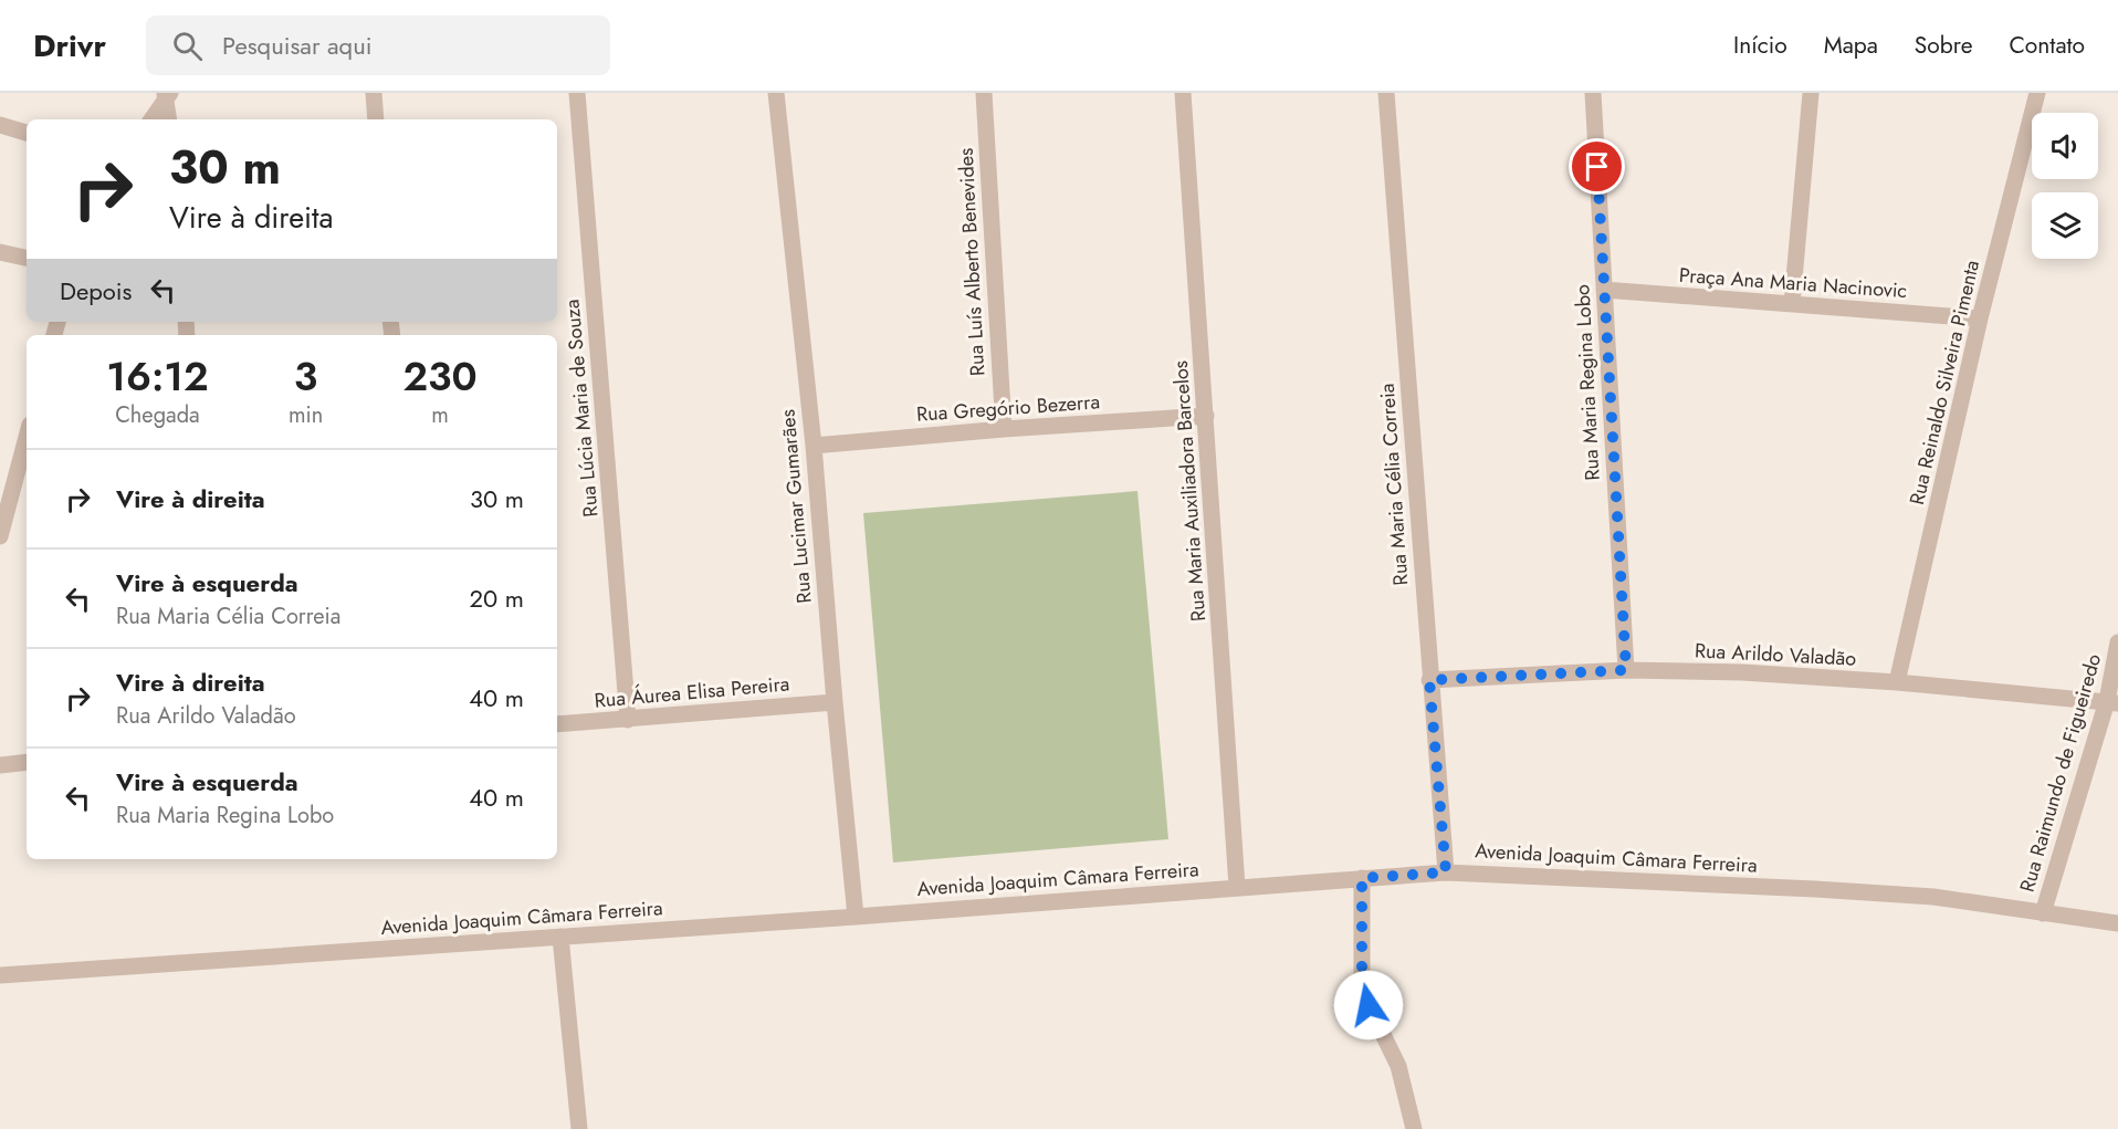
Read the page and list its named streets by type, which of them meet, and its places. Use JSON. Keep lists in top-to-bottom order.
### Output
{
  "streets": {
    "street": [
      "Rua Luís Alberto Benevides",
      "Praça Ana Maria Nacinovic",
      "Rua Maria Regina Lobo",
      "Rua Reinaldo Silveira Pimenta",
      "Rua Lúcia Maria de Souza",
      "Rua Gregório Bezerra",
      "Rua Maria Célia Correia",
      "Rua Maria Auxiliadora Barcelos",
      "Rua Lucimar Gumarães",
      "Rua Arildo Valadão",
      "Rua Áurea Elisa Pereira",
      "Rua Raimundo de Figueiredo",
      "Avenida Joaquim Câmara Ferreira"
    ]
  },
  "crossings": [
    ["Rua Luís Alberto Benevides", "Rua Gregório Bezerra"],
    ["Praça Ana Maria Nacinovic", "Rua Maria Regina Lobo"],
    ["Praça Ana Maria Nacinovic", "Rua Reinaldo Silveira Pimenta"],
    ["Rua Maria Regina Lobo", "Rua Arildo Valadão"],
    ["Rua Reinaldo Silveira Pimenta", "Rua Arildo Valadão"],
    ["Rua Lúcia Maria de Souza", "Rua Áurea Elisa Pereira"],
    ["Rua Gregório Bezerra", "Rua Maria Auxiliadora Barcelos"],
    ["Rua Gregório Bezerra", "Rua Lucimar Gumarães"],
    ["Rua Maria Célia Correia", "Rua Arildo Valadão"],
    ["Rua Maria Célia Correia", "Avenida Joaquim Câmara Ferreira"],
    ["Rua Maria Auxiliadora Barcelos", "Avenida Joaquim Câmara Ferreira"],
    ["Rua Lucimar Gumarães", "Rua Áurea Elisa Pereira"],
    ["Rua Lucimar Gumarães", "Avenida Joaquim Câmara Ferreira"],
    ["Rua Arildo Valadão", "Rua Raimundo de Figueiredo"],
    ["Rua Raimundo de Figueiredo", "Avenida Joaquim Câmara Ferreira"]
  ],
  "page": {
    "header": "Drivr",
    "search": "Pesquisar aqui",
    "nav": [
      "Início",
      "Mapa",
      "Sobre",
      "Contato"
    ],
    "turn": ["30 m", "Vire à direita"],
    "then": "Depois",
    "eta": [
      "16:12",
      "Chegada",
      "3",
      "min",
      "230",
      "m"
    ],
    "list": [
      {
        "name": "Vire à direita",
        "value": "30 m"
      },
      {
        "name": "Vire à esquerda",
        "note": "Rua Maria Célia Correia",
        "value": "20 m"
      },
      {
        "name": "Vire à direita",
        "note": "Rua Arildo Valadão",
        "value": "40 m"
      },
      {
        "name": "Vire à esquerda",
        "note": "Rua Maria Regina Lobo",
        "value": "40 m"
      }
    ]
  }
}
